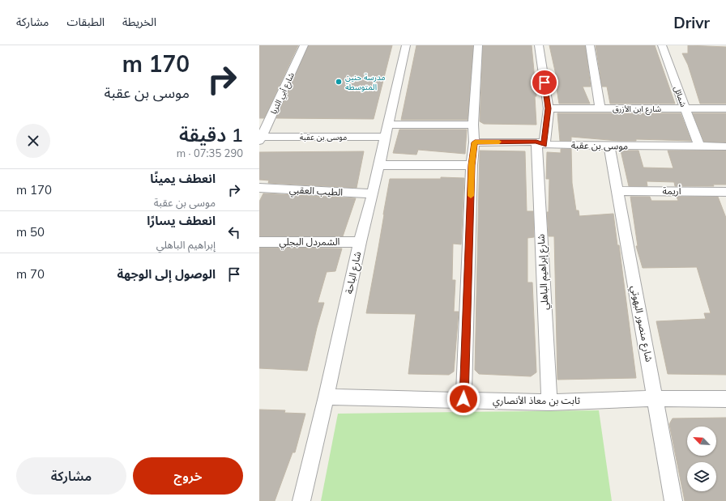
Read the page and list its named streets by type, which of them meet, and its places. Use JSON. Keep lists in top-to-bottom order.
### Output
{
  "streets": {
    "street": [
      "شارع أبي الثريا",
      "شمائل",
      "شارع ابن الأزرق",
      "موسى بن عقبة",
      "الطيب العقبي",
      "أريمة",
      "الشمردل البجلي",
      "شارع إبراهيم الباهلي",
      "شارع الباحة",
      "شارع منصور البهوتي",
      "ثابت بن معاذ الأنصاري"
    ]
  },
  "crossings": [
    ["شارع أبي الثريا", "موسى بن عقبة"],
    ["شمائل", "شارع ابن الأزرق"],
    ["شمائل", "موسى بن عقبة"],
    ["شارع ابن الأزرق", "شارع إبراهيم الباهلي"],
    ["موسى بن عقبة", "شارع إبراهيم الباهلي"],
    ["موسى بن عقبة", "شارع الباحة"],
    ["موسى بن عقبة", "شارع منصور البهوتي"],
    ["الطيب العقبي", "شارع الباحة"],
    ["أريمة", "شارع منصور البهوتي"],
    ["الشمردل البجلي", "شارع الباحة"],
    ["شارع إبراهيم الباهلي", "ثابت بن معاذ الأنصاري"],
    ["شارع الباحة", "ثابت بن معاذ الأنصاري"],
    ["شارع منصور البهوتي", "ثابت بن معاذ الأنصاري"]
  ],
  "places": ["مدرسة حنين المتوسطة"],
  "north": "top left",
  "page": {
    "header": "Drivr",
    "nav": ["الخريطة", "الطبقات", "مشاركة"],
    "turn": ["170 m", "موسى بن عقبة"],
    "heading": ["1 دقيقة", "290 m · 07:35"],
    "list": [
      {
        "name": "انعطف يمينًا",
        "note": "موسى بن عقبة",
        "value": "170 m"
      },
      {
        "name": "انعطف يسارًا",
        "note": "إبراهيم الباهلي",
        "value": "50 m"
      },
      {
        "name": "الوصول إلى الوجهة",
        "value": "70 m"
      }
    ],
    "buttons": ["خروج", "مشاركة"]
  }
}
